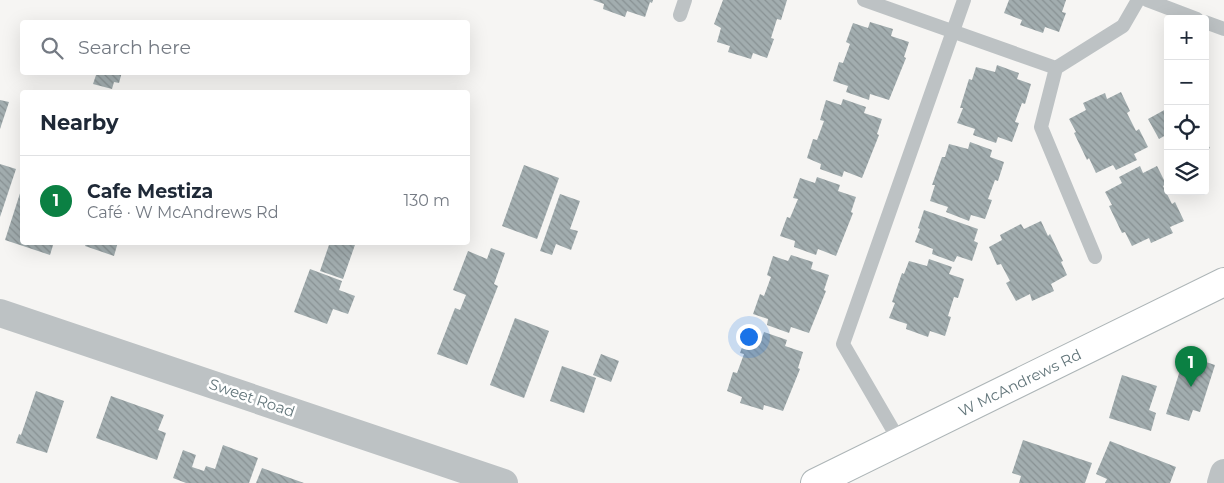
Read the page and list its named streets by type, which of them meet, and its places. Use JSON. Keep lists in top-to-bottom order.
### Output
{
  "streets": {
    "street": ["W McAndrews Rd", "Sweet Road"]
  },
  "page": {
    "map_buttons": ["+", "−"],
    "search": "Search here",
    "heading": "Nearby",
    "list": [
      {
        "mark": "1",
        "name": "Cafe Mestiza",
        "note": "Café · W McAndrews Rd",
        "value": "130 m"
      }
    ],
    "pins": "1"
  }
}
